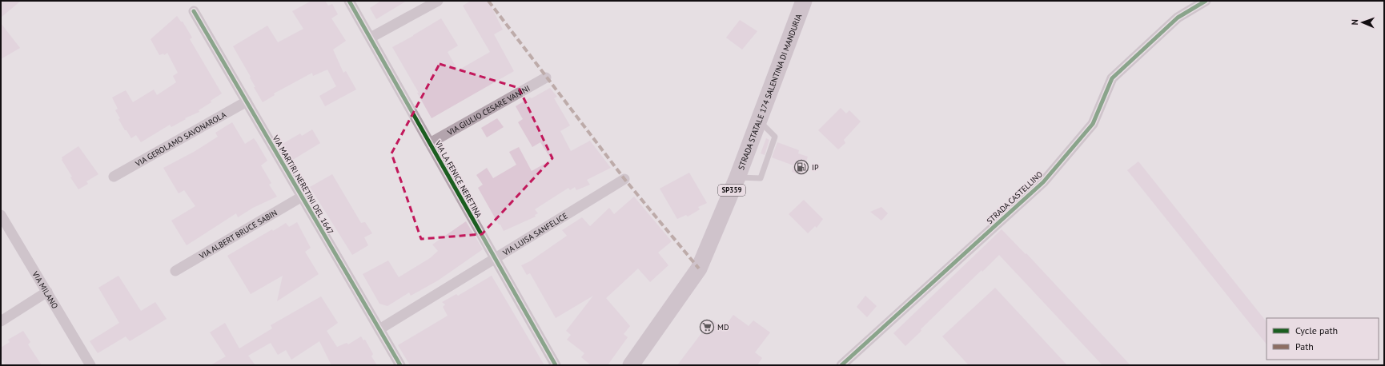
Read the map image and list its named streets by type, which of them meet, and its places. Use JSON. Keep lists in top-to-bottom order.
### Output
{
  "streets": {
    "main road": ["STRADA STATALE 174 SALENTINA DI MANDURIA", "SP359"],
    "street": [
      "VIA GIULIO CESARE VANINI",
      "VIA GEROLAMO SAVONAROLA",
      "VIA LA FENICE NERETINA",
      "VIA MARTIRI NERETINI DEL 1647",
      "STRADA CASTELLINO",
      "VIA ALBERT BRUCE SABIN",
      "VIA LUISA SANFELICE",
      "VIA MILANO"
    ]
  },
  "crossings": [
    ["VIA GIULIO CESARE VANINI", "VIA LA FENICE NERETINA"],
    ["VIA GEROLAMO SAVONAROLA", "VIA MARTIRI NERETINI DEL 1647"],
    ["VIA LA FENICE NERETINA", "VIA LUISA SANFELICE"],
    ["VIA MARTIRI NERETINI DEL 1647", "VIA ALBERT BRUCE SABIN"],
    ["VIA MARTIRI NERETINI DEL 1647", "VIA LUISA SANFELICE"]
  ],
  "places": {
    "fuel station": ["IP"],
    "supermarket": ["MD"]
  },
  "legend": ["Cycle path", "Path"],
  "north": "left"
}
